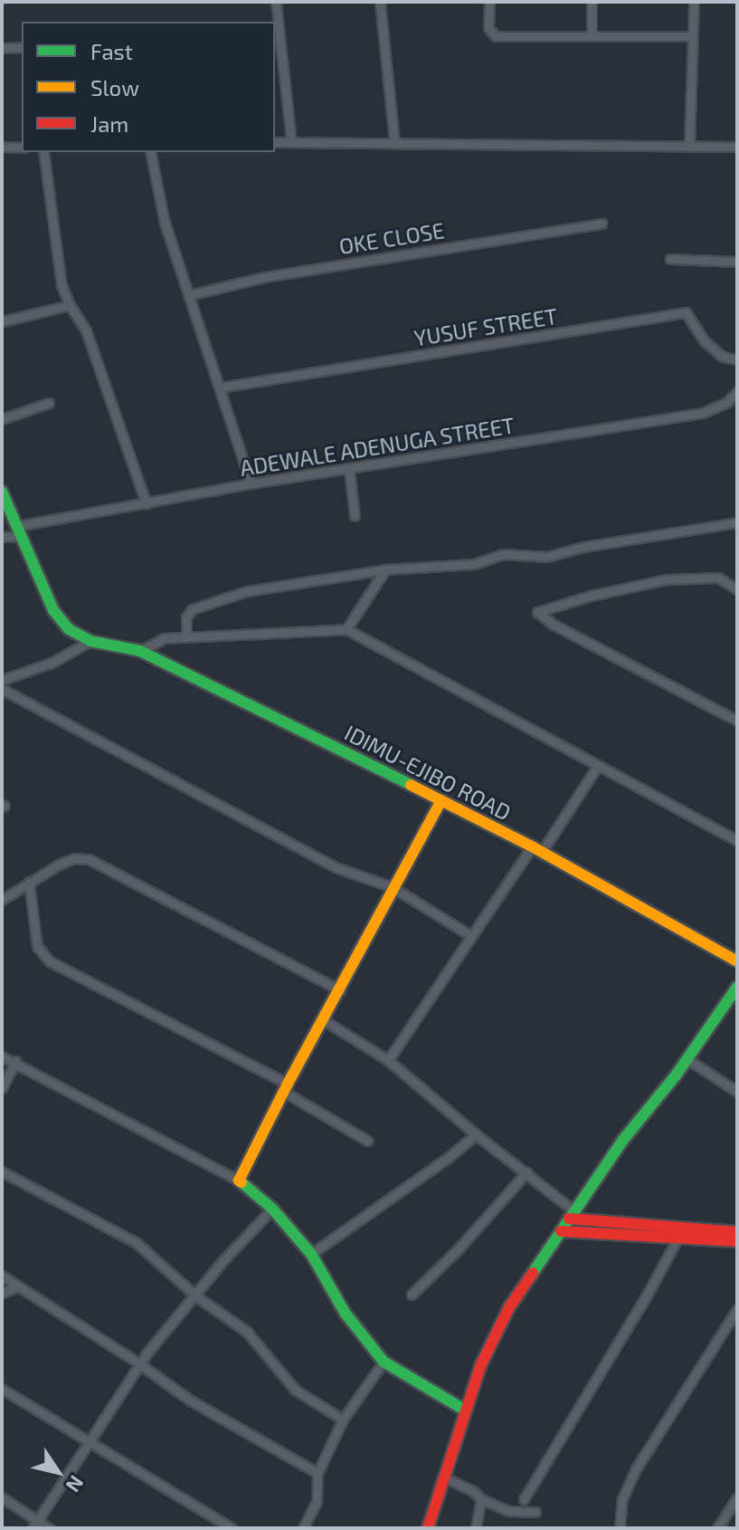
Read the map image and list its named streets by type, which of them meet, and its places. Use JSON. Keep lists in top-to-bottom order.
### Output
{
  "streets": {
    "main road": ["IDIMU-EJIBO ROAD"],
    "street": ["OKE CLOSE", "YUSUF STREET", "ADEWALE ADENUGA STREET"]
  },
  "legend": ["Fast", "Slow", "Jam"],
  "north": "bottom right"
}
